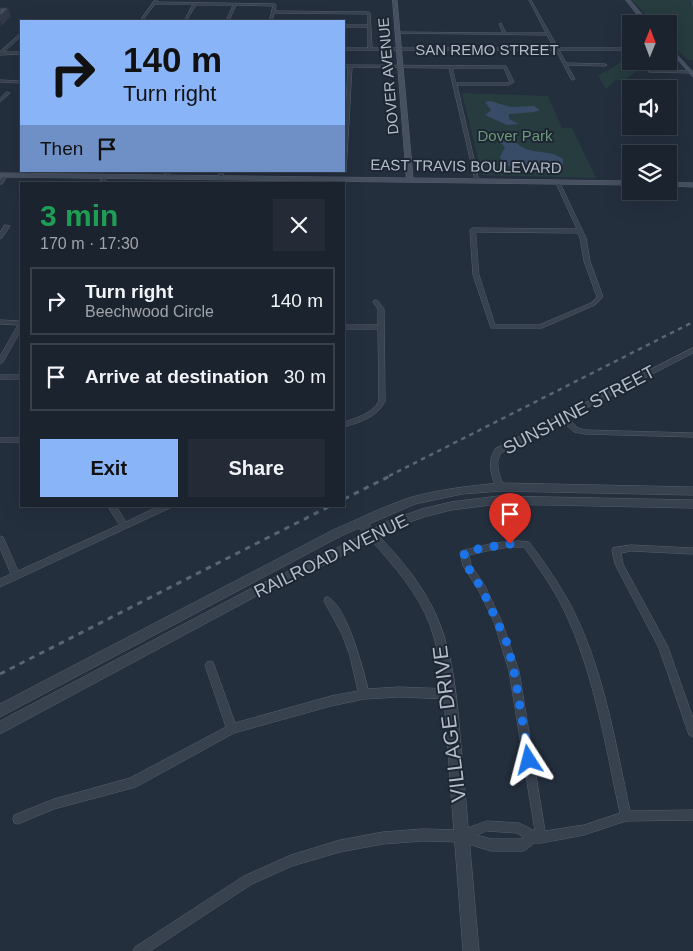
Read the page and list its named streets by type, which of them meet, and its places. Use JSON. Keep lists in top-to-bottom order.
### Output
{
  "streets": {
    "main road": ["DOVER AVENUE", "EAST TRAVIS BOULEVARD"],
    "street": [
      "SAN REMO STREET",
      "SUNSHINE STREET",
      "RAILROAD AVENUE",
      "VILLAGE DRIVE"
    ]
  },
  "crossings": [
    ["SAN REMO STREET", "DOVER AVENUE"],
    ["DOVER AVENUE", "EAST TRAVIS BOULEVARD"],
    ["SUNSHINE STREET", "RAILROAD AVENUE"],
    ["RAILROAD AVENUE", "VILLAGE DRIVE"]
  ],
  "parks": ["Dover Park"],
  "north": "top",
  "page": {
    "turn": ["140 m", "Turn right"],
    "then": "Then",
    "heading": ["3 min", "170 m · 17:30"],
    "list": [
      {
        "name": "Turn right",
        "note": "Beechwood Circle",
        "value": "140 m"
      },
      {
        "name": "Arrive at destination",
        "value": "30 m"
      }
    ],
    "buttons": ["Exit", "Share"]
  }
}
